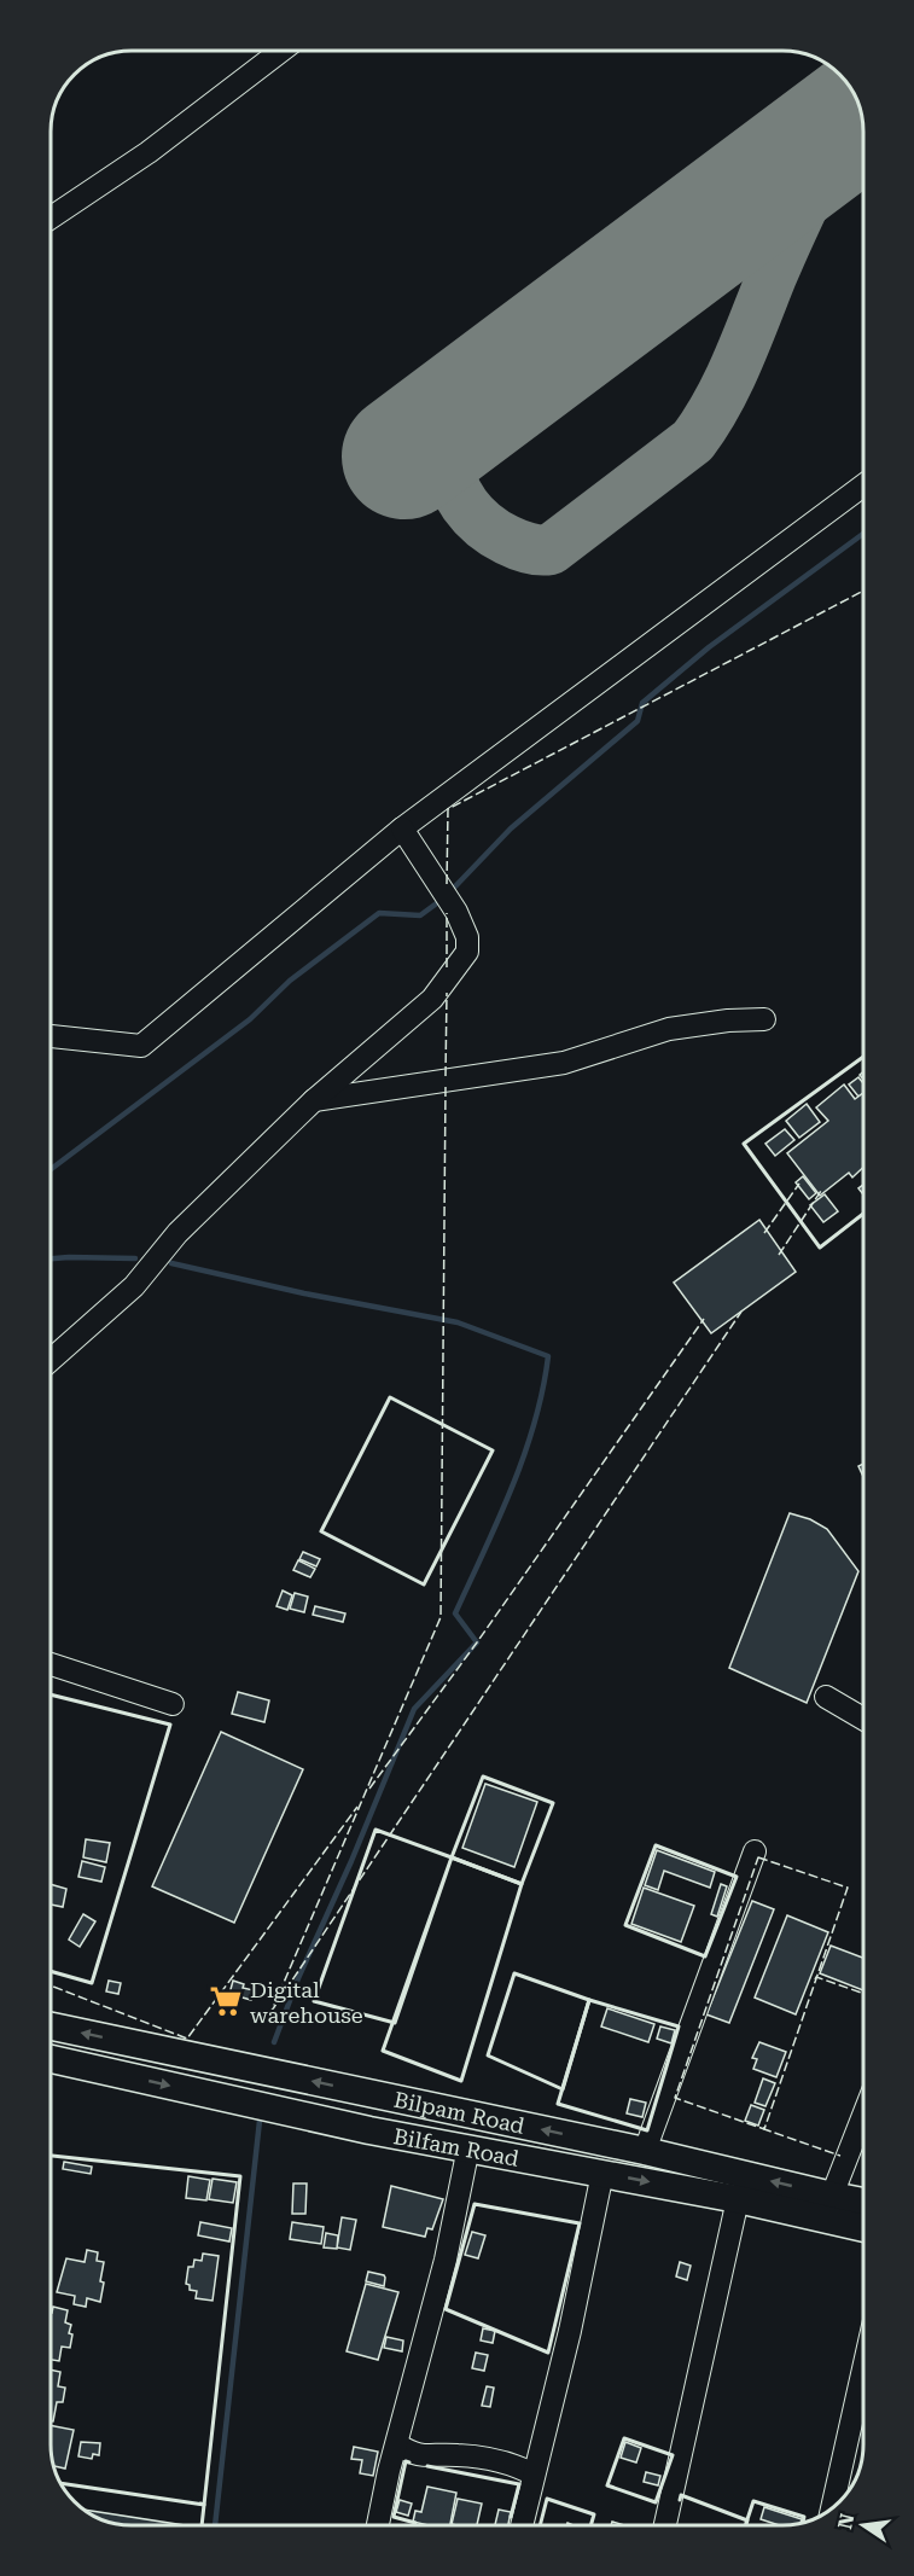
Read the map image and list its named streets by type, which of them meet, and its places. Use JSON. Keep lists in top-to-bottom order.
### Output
{
  "streets": {
    "main road": ["Bilpam Road", "Bilfam Road"]
  },
  "one_way": ["Bilpam Road", "Bilfam Road"],
  "places": {
    "supermarket": ["Digital warehouse"]
  },
  "north": "left"
}
